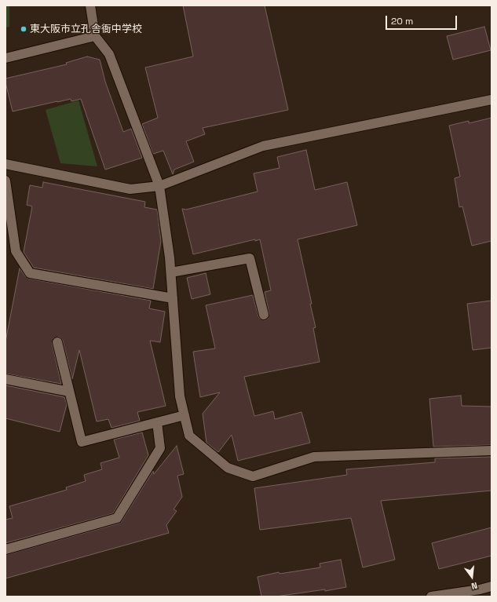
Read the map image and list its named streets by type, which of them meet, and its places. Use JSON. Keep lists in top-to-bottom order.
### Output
{
  "places": ["東大阪市立孔舎衙中学校"],
  "scale_bar": "20 m",
  "north": "bottom"
}
